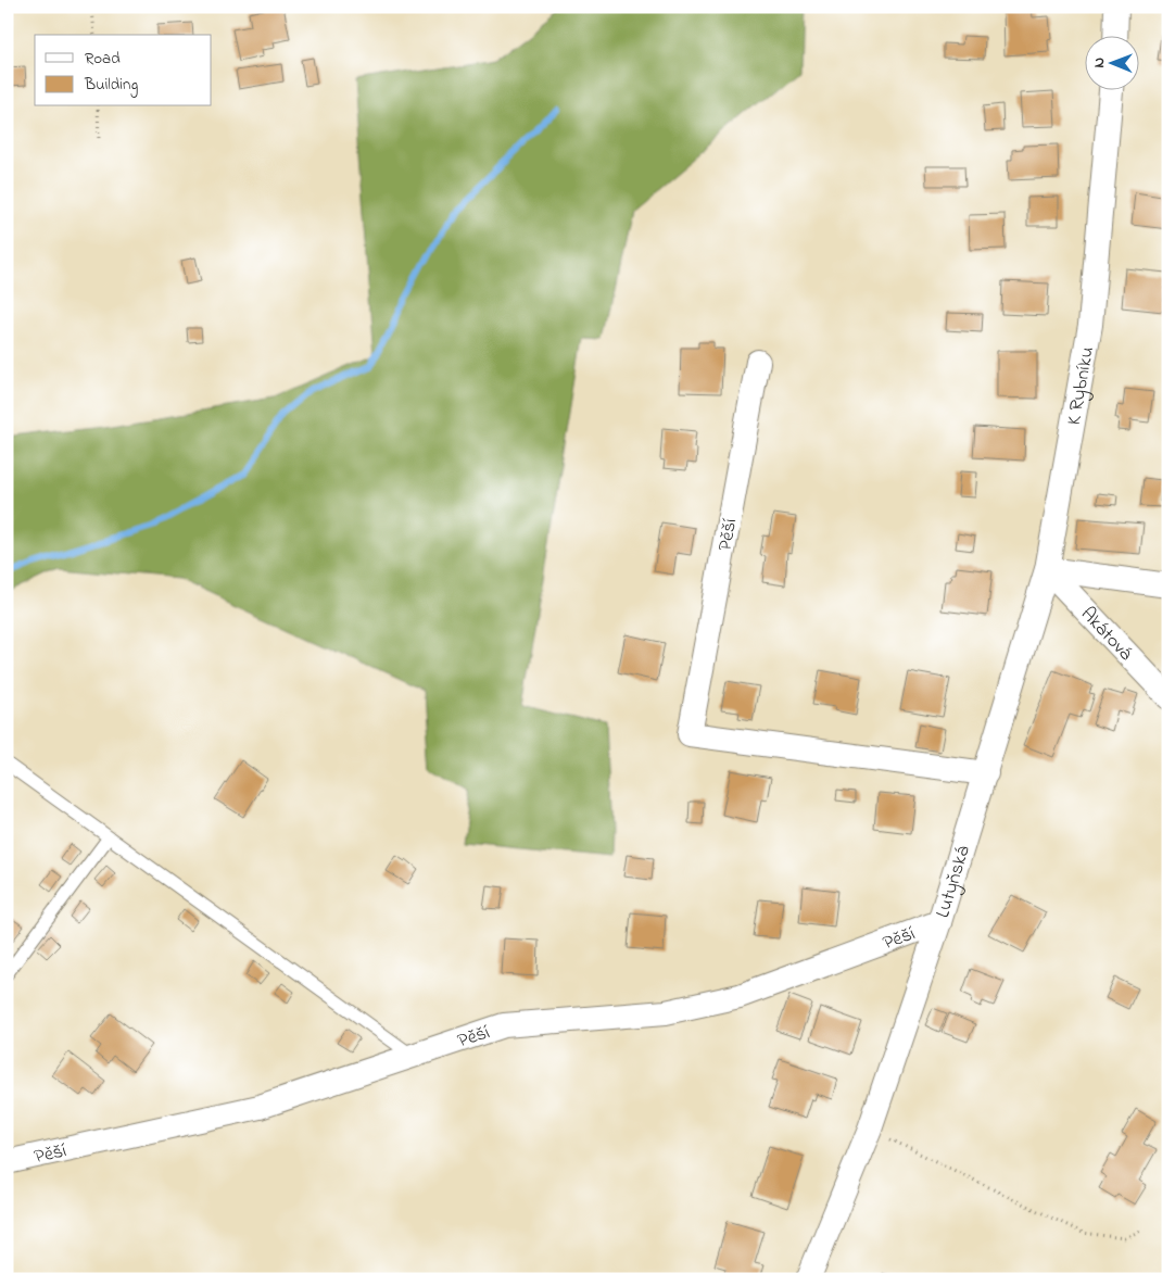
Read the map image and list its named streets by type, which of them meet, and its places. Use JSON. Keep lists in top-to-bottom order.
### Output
{
  "streets": {
    "street": [
      "K Rybníku",
      "Pěší",
      "Akátová",
      "Lutyňská"
    ]
  },
  "crossings": [
    ["K Rybníku", "Akátová"],
    ["K Rybníku", "Lutyňská"],
    ["Pěší", "Lutyňská"],
    ["Akátová", "Lutyňská"]
  ],
  "legend": ["Road", "Building"],
  "north": "left"
}
